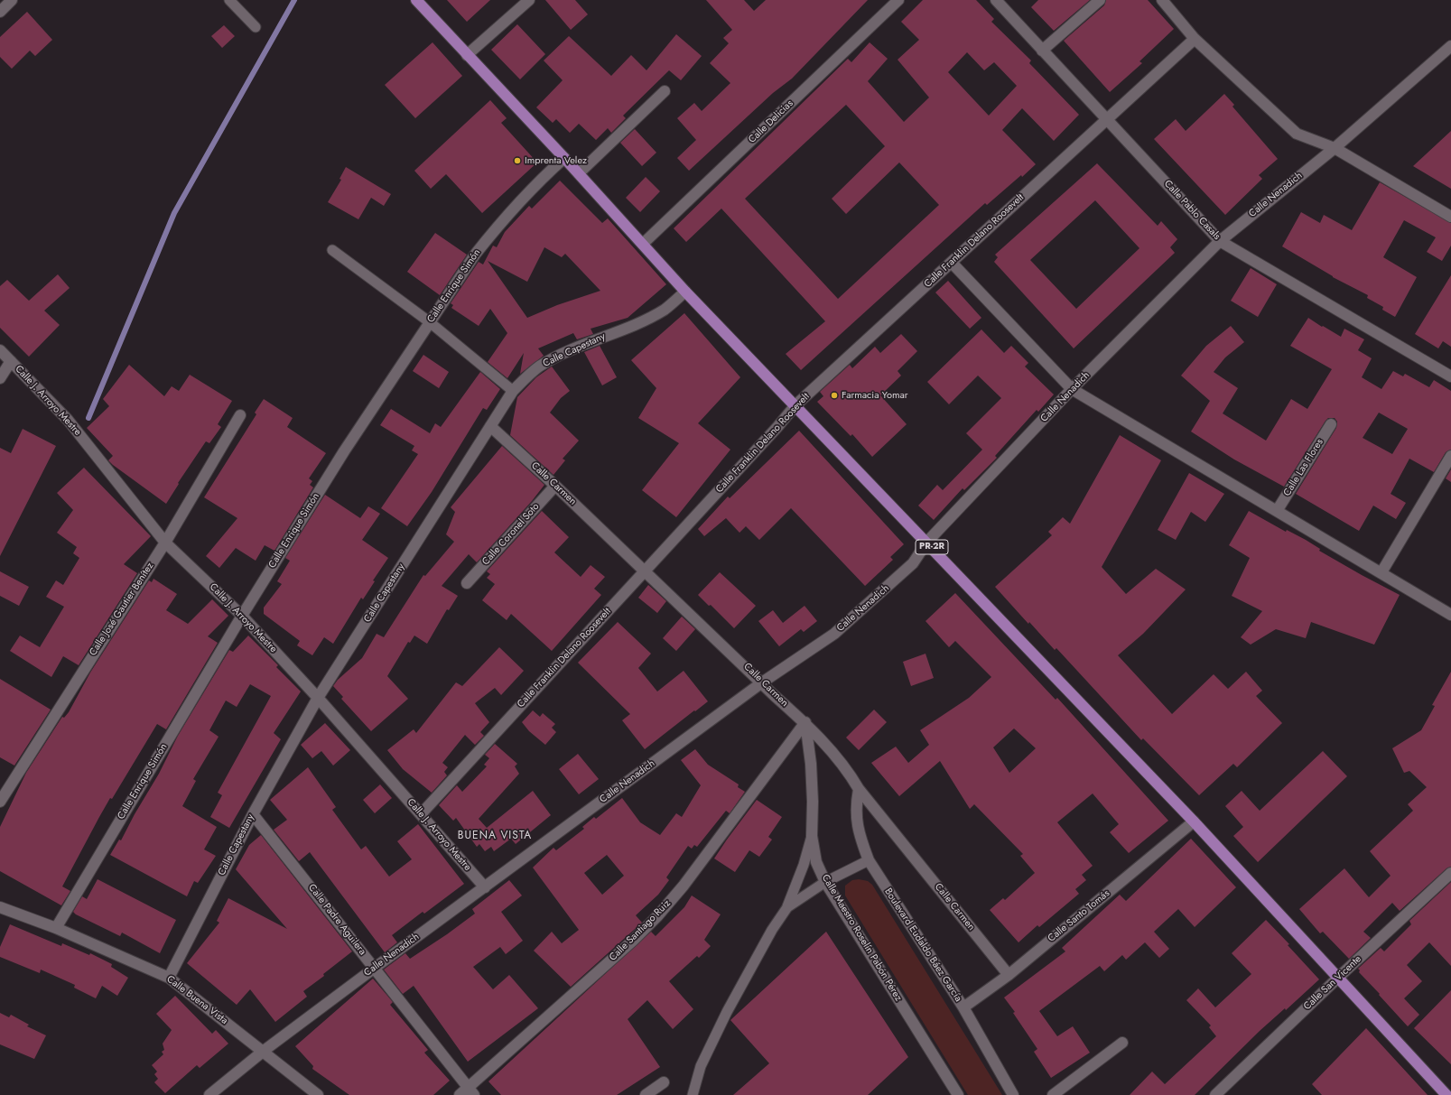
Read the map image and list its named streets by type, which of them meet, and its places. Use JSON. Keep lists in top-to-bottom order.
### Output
{
  "streets": {
    "main road": ["PR-2R"],
    "street": [
      "Calle Delicias",
      "Calle Nenadich",
      "Calle Pablo Casals",
      "Calle Franklin Delano Roosevelt",
      "Calle Enrique Simón",
      "Calle Capestany",
      "Calle J. Arroyo Mestre",
      "Calle Las Flores",
      "Calle Carmen",
      "Calle Coronel Soto",
      "Calle José Gautier Benítez",
      "Calle Santo Tomás",
      "Calle Padre Aguilera",
      "Calle Santiago Ruiz",
      "Calle Maestro Roselín Pabón Pérez",
      "Boulevard Eudaldo Báez García",
      "Calle San Vicente",
      "Calle Buena Vista"
    ]
  },
  "crossings": [
    ["Calle Delicias", "PR-2R"],
    ["Calle Nenadich", "Calle Pablo Casals"],
    ["Calle Nenadich", "Calle J. Arroyo Mestre"],
    ["Calle Nenadich", "Calle Carmen"],
    ["Calle Nenadich", "PR-2R"],
    ["Calle Nenadich", "Calle Padre Aguilera"],
    ["Calle Nenadich", "Calle Buena Vista"],
    ["Calle Pablo Casals", "Calle Franklin Delano Roosevelt"],
    ["Calle Franklin Delano Roosevelt", "Calle J. Arroyo Mestre"],
    ["Calle Franklin Delano Roosevelt", "Calle Carmen"],
    ["Calle Franklin Delano Roosevelt", "PR-2R"],
    ["Calle Enrique Simón", "Calle J. Arroyo Mestre"],
    ["Calle Enrique Simón", "PR-2R"],
    ["Calle Enrique Simón", "Calle Buena Vista"],
    ["Calle Capestany", "Calle J. Arroyo Mestre"],
    ["Calle Capestany", "Calle Carmen"],
    ["Calle Capestany", "PR-2R"],
    ["Calle Capestany", "Calle Padre Aguilera"],
    ["Calle Capestany", "Calle Buena Vista"],
    ["Calle J. Arroyo Mestre", "Calle José Gautier Benítez"],
    ["Calle Carmen", "Calle Coronel Soto"],
    ["Calle Carmen", "Calle Santo Tomás"],
    ["Calle Carmen", "Calle Santiago Ruiz"],
    ["Calle Carmen", "Calle Maestro Roselín Pabón Pérez"],
    ["Calle Carmen", "Boulevard Eudaldo Báez García"],
    ["PR-2R", "Calle Santo Tomás"],
    ["PR-2R", "Calle San Vicente"],
    ["Calle Santo Tomás", "Boulevard Eudaldo Báez García"],
    ["Calle Padre Aguilera", "Calle Santiago Ruiz"],
    ["Calle Santiago Ruiz", "Calle Maestro Roselín Pabón Pérez"]
  ],
  "districts": ["BUENA VISTA"],
  "places": ["Imprenta Velez", "Farmacia Yomar"]
}
